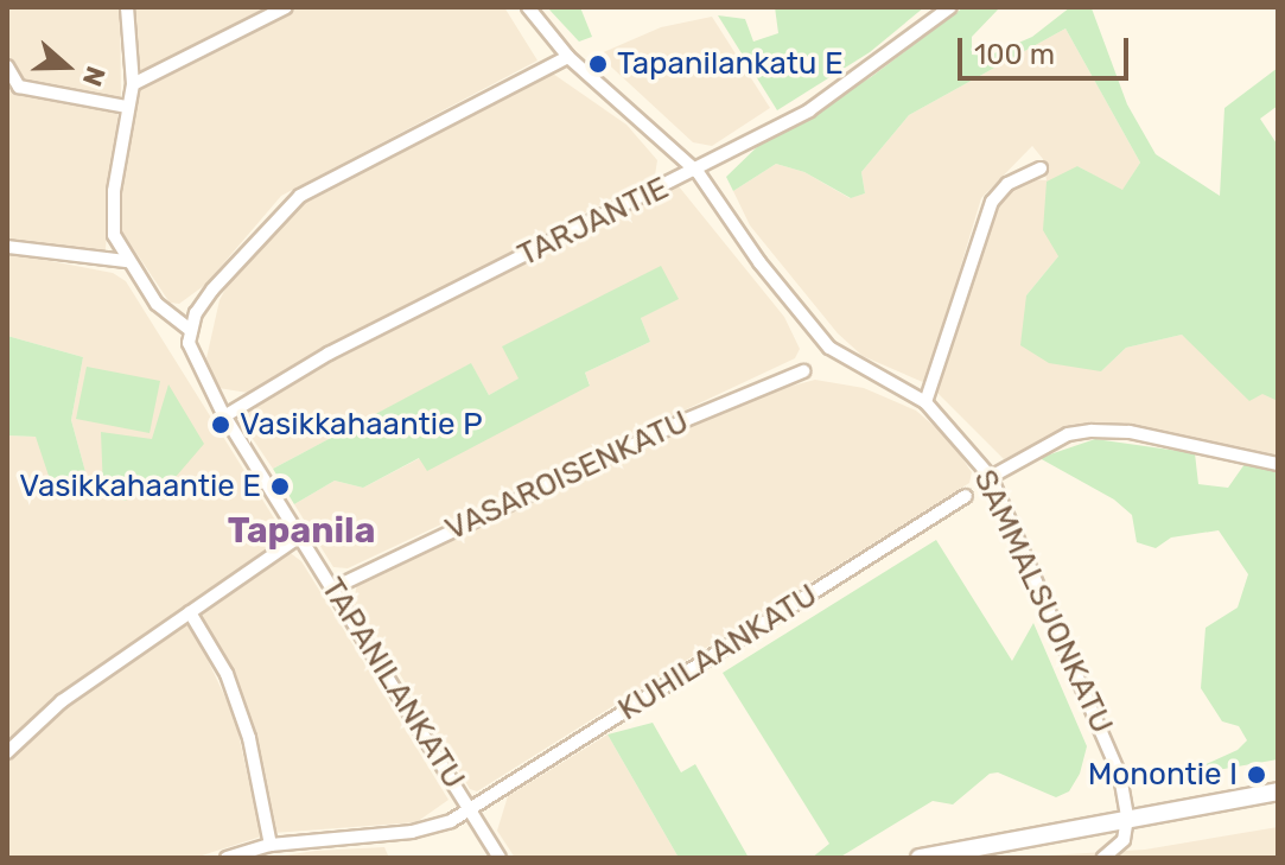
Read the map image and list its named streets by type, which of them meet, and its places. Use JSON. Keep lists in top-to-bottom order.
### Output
{
  "streets": {
    "street": [
      "TARJANTIE",
      "VASAROISENKATU",
      "SAMMALSUONKATU",
      "KUHILAANKATU",
      "TAPANILANKATU"
    ]
  },
  "crossings": [
    ["TARJANTIE", "SAMMALSUONKATU"],
    ["TARJANTIE", "TAPANILANKATU"],
    ["VASAROISENKATU", "TAPANILANKATU"],
    ["KUHILAANKATU", "TAPANILANKATU"]
  ],
  "districts": ["Tapanila"],
  "places": [
    "Tapanilankatu E",
    "Vasikkahaantie P",
    "Vasikkahaantie E",
    "Monontie I"
  ],
  "scale_bar": "100 m",
  "north": "right"
}
